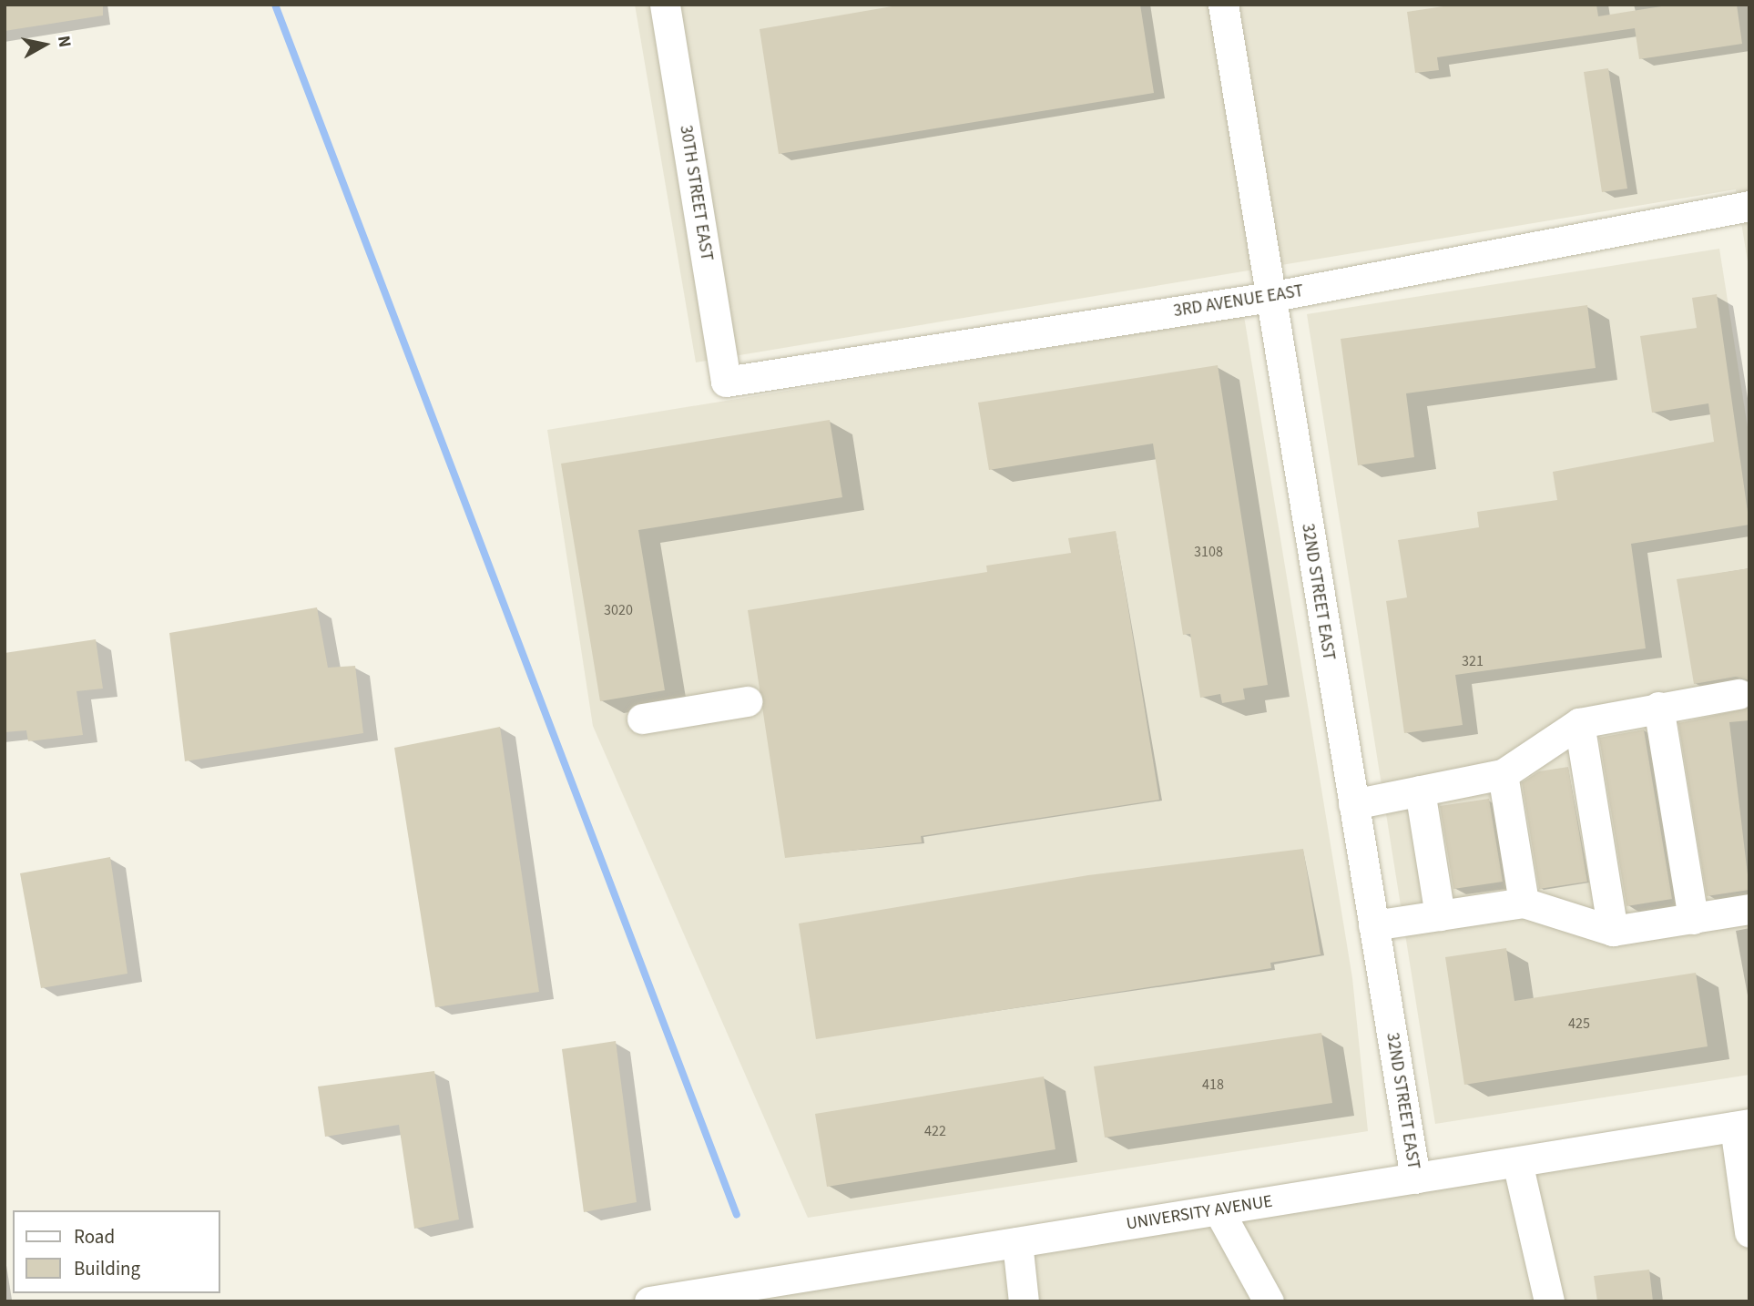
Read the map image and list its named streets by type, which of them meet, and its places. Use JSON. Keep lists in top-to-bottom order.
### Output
{
  "streets": {
    "street": [
      "30TH STREET EAST",
      "3RD AVENUE EAST",
      "32ND STREET EAST",
      "UNIVERSITY AVENUE"
    ]
  },
  "crossings": [
    ["30TH STREET EAST", "3RD AVENUE EAST"],
    ["3RD AVENUE EAST", "32ND STREET EAST"],
    ["32ND STREET EAST", "UNIVERSITY AVENUE"]
  ],
  "house_numbers": [
    "3108",
    "3020",
    "321",
    "425",
    "418",
    "422"
  ],
  "legend": ["Road", "Building"],
  "north": "right"
}
